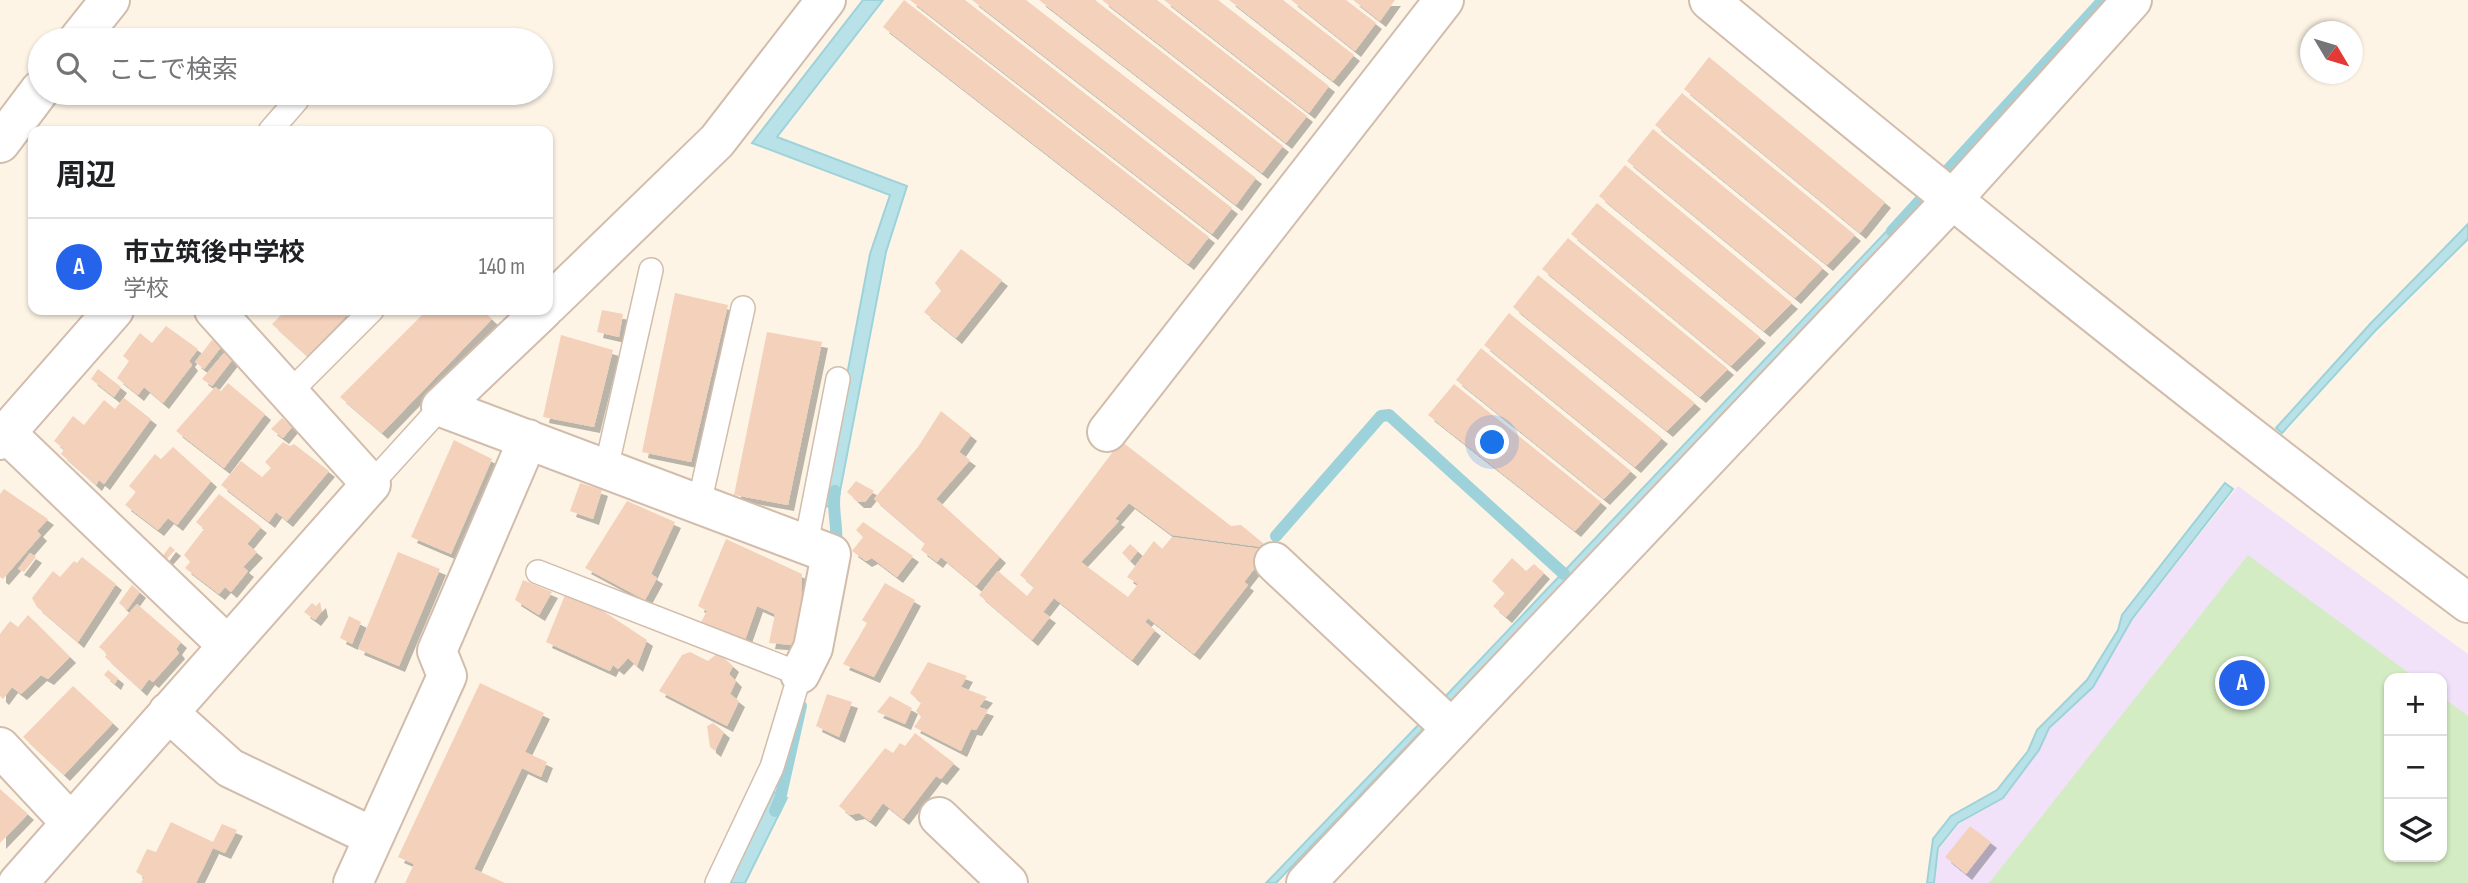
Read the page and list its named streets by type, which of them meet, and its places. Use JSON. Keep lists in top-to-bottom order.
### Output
{
  "north": "bottom right",
  "page": {
    "search": "ここで検索",
    "heading": "周辺",
    "list": [
      {
        "mark": "A",
        "name": "市立筑後中学校",
        "note": "学校",
        "value": "140 m"
      }
    ],
    "pins": "A",
    "map_buttons": ["+", "−"]
  }
}
